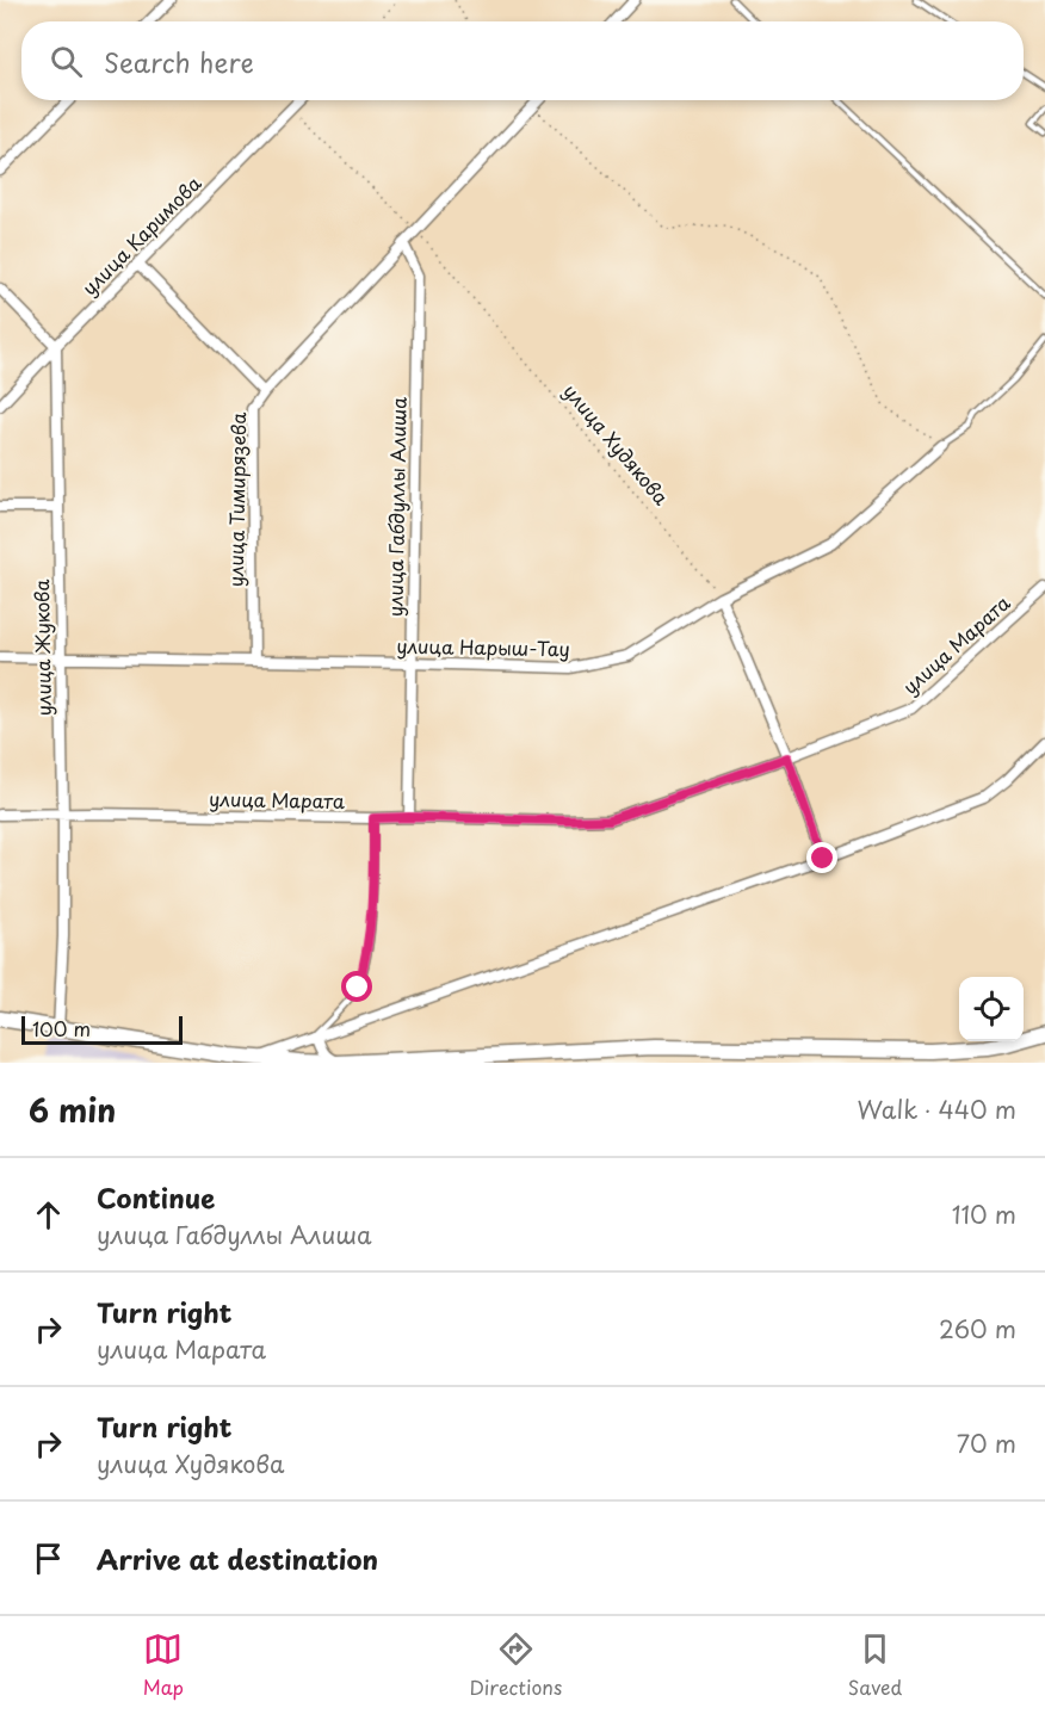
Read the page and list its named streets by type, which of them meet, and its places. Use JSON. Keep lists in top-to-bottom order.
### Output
{
  "streets": {
    "street": [
      "улица Каримова",
      "улица Тимирязева",
      "улица Габдуллы Алиша",
      "улица Марата",
      "улица Нарыш-Тау",
      "улица Жукова"
    ],
    "path": ["улица Худякова"]
  },
  "crossings": [
    ["улица Каримова", "улица Худякова"],
    ["улица Каримова", "улица Тимирязева"],
    ["улица Каримова", "улица Жукова"],
    ["улица Худякова", "улица Нарыш-Тау"],
    ["улица Тимирязева", "улица Нарыш-Тау"],
    ["улица Габдуллы Алиша", "улица Марата"],
    ["улица Габдуллы Алиша", "улица Нарыш-Тау"],
    ["улица Марата", "улица Жукова"],
    ["улица Нарыш-Тау", "улица Жукова"]
  ],
  "scale_bar": "100 m",
  "page": {
    "search": "Search here",
    "scale": "100 m",
    "heading": ["6 min", "Walk · 440 m"],
    "list": [
      ["Continue", "улица Габдуллы Алиша", "110 m"],
      ["Turn right", "улица Марата", "260 m"],
      ["Turn right", "улица Худякова", "70 m"],
      "Arrive at destination"
    ],
    "nav": ["Map", "Directions", "Saved"]
  }
}
